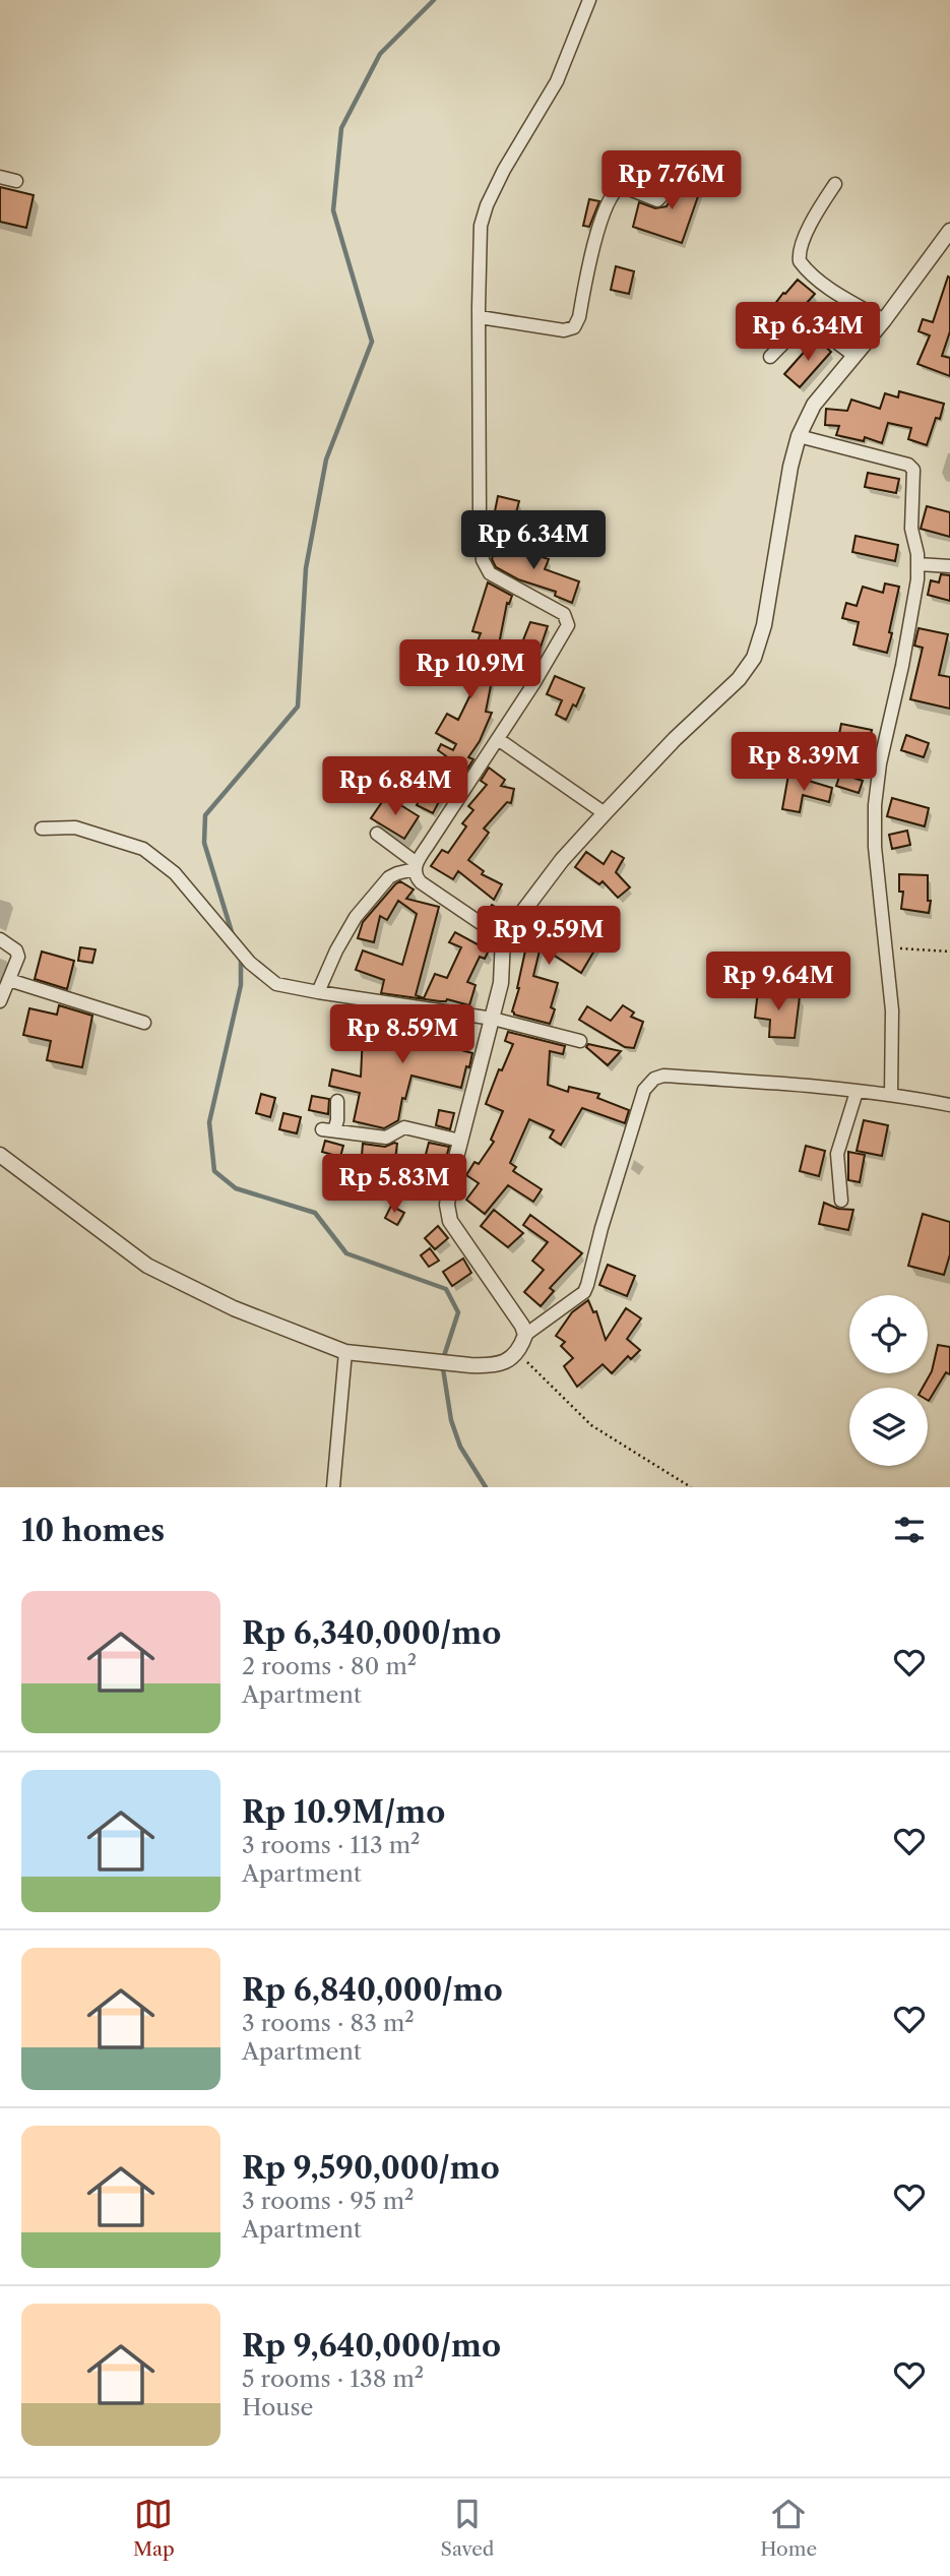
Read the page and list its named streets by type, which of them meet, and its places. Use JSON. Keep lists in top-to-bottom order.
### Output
{
  "page": {
    "price": [
      "Rp 7.76M",
      "Rp 6.34M",
      "Rp 6.34M",
      "Rp 10.9M",
      "Rp 8.39M",
      "Rp 6.84M",
      "Rp 9.59M",
      "Rp 9.64M",
      "Rp 8.59M",
      "Rp 5.83M"
    ],
    "heading": "10 homes",
    "list": [
      {
        "name": "Rp 6,340,000/mo",
        "note": "2 rooms · 80 m² · Apartment"
      },
      {
        "name": "Rp 10.9M/mo",
        "note": "3 rooms · 113 m² · Apartment"
      },
      {
        "name": "Rp 6,840,000/mo",
        "note": "3 rooms · 83 m² · Apartment"
      },
      {
        "name": "Rp 9,590,000/mo",
        "note": "3 rooms · 95 m² · Apartment"
      },
      {
        "name": "Rp 9,640,000/mo",
        "note": "5 rooms · 138 m² · House"
      }
    ],
    "tabs": ["Map", "Saved", "Home"]
  }
}
